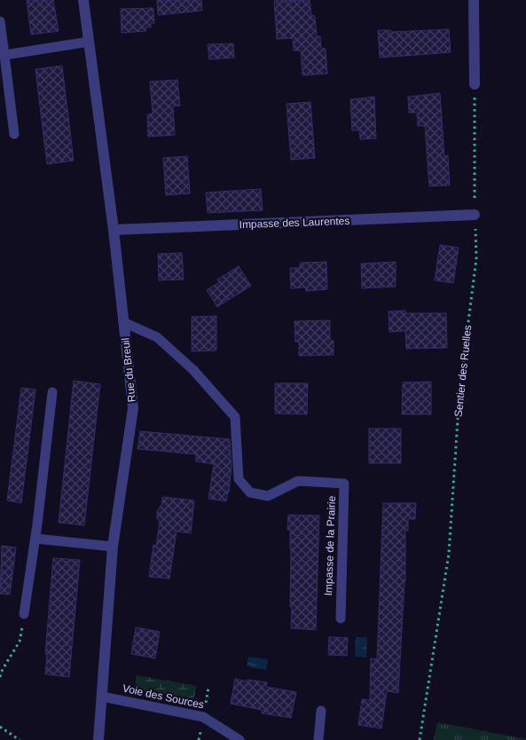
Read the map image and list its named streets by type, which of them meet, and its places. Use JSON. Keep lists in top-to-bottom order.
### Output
{
  "streets": {
    "street": ["Impasse des Laurentes", "Rue du Breuil"],
    "lane": ["Impasse de la Prairie", "Voie des Sources"],
    "path": ["Sentier des Ruelles"]
  },
  "crossings": [
    ["Impasse des Laurentes", "Rue du Breuil"],
    ["Impasse des Laurentes", "Sentier des Ruelles"],
    ["Rue du Breuil", "Impasse de la Prairie"],
    ["Rue du Breuil", "Voie des Sources"]
  ]
}
